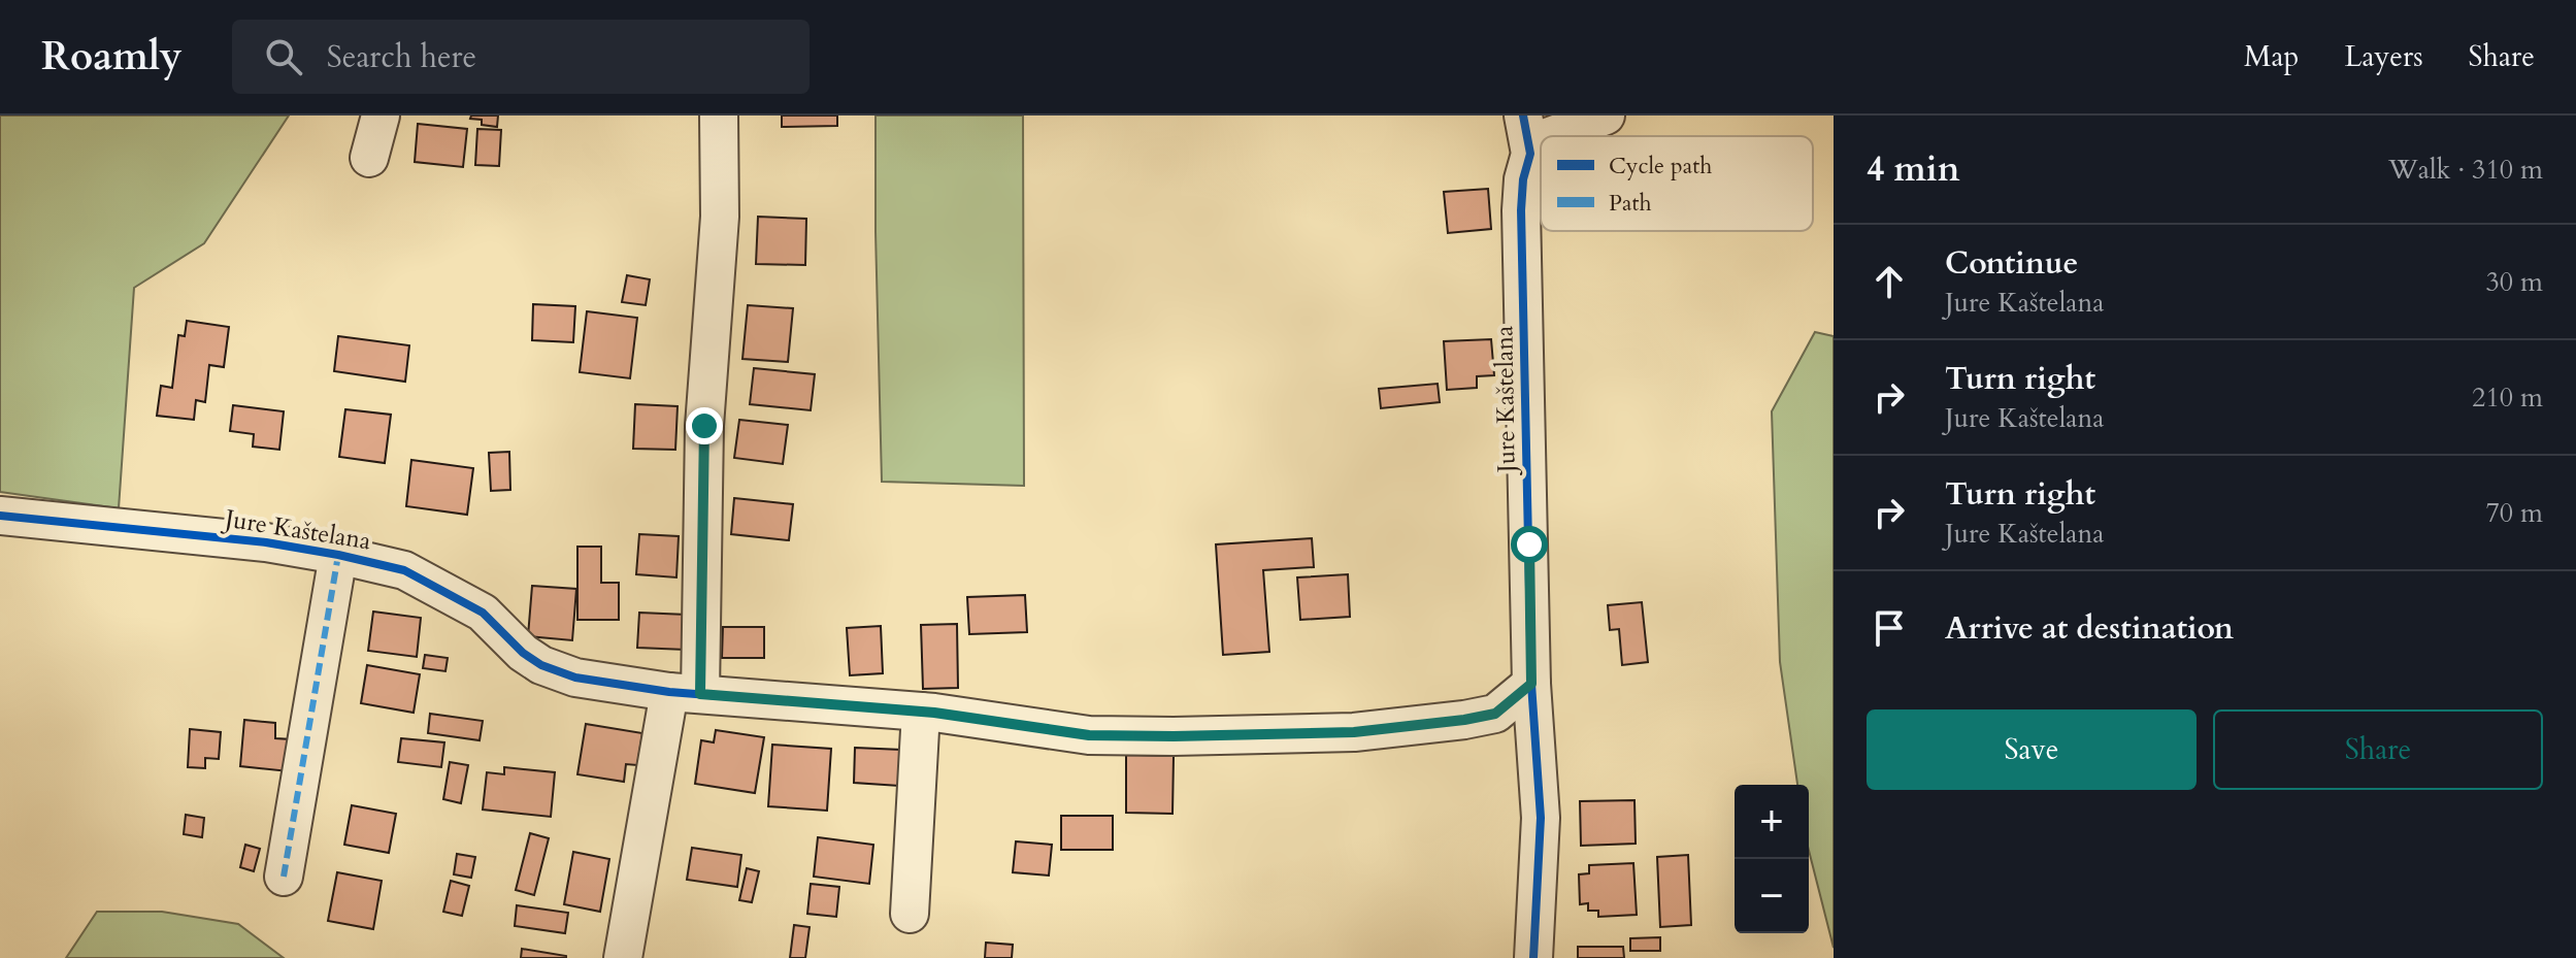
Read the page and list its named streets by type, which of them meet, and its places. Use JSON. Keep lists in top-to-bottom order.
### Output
{
  "streets": {
    "street": ["Jure Kaštelana"]
  },
  "legend": ["Cycle path", "Path"],
  "page": {
    "header": "Roamly",
    "search": "Search here",
    "nav": ["Map", "Layers", "Share"],
    "heading": ["4 min", "Walk · 310 m"],
    "list": [
      ["Continue", "Jure Kaštelana", "30 m"],
      ["Turn right", "Jure Kaštelana", "210 m"],
      ["Turn right", "Jure Kaštelana", "70 m"],
      "Arrive at destination"
    ],
    "buttons": ["Save", "Share"],
    "map_buttons": ["+", "−"]
  }
}
